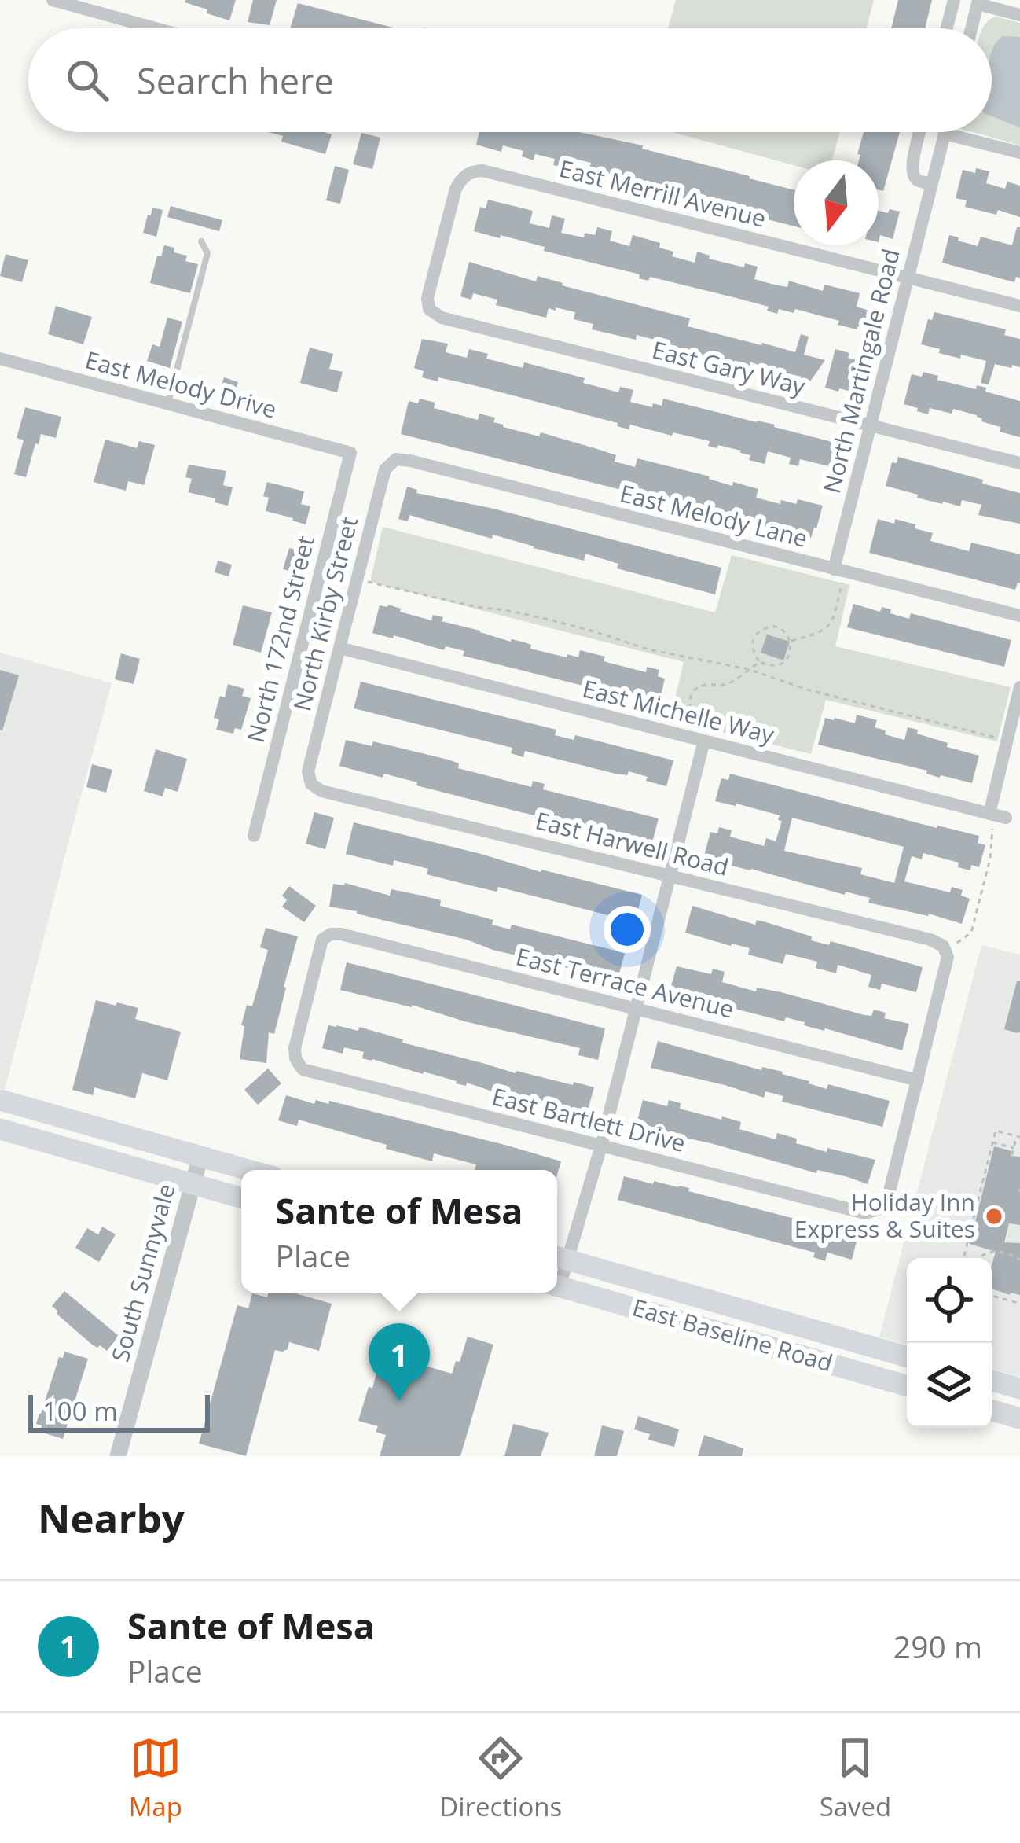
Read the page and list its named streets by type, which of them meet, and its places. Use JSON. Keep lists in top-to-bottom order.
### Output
{
  "streets": {
    "main road": ["East Baseline Road"],
    "street": [
      "East Merrill Avenue",
      "East Gary Way",
      "North Martingale Road",
      "East Melody Drive",
      "East Melody Lane",
      "North Kirby Street",
      "North 172nd Street",
      "East Michelle Way",
      "East Harwell Road",
      "East Terrace Avenue",
      "East Bartlett Drive",
      "South Sunnyvale"
    ]
  },
  "crossings": [
    ["East Merrill Avenue", "East Gary Way"],
    ["East Merrill Avenue", "North Martingale Road"],
    ["East Gary Way", "North Martingale Road"],
    ["North Martingale Road", "East Melody Lane"],
    ["East Melody Drive", "North 172nd Street"],
    ["East Melody Lane", "North Kirby Street"],
    ["North Kirby Street", "East Michelle Way"],
    ["North Kirby Street", "East Harwell Road"],
    ["East Terrace Avenue", "East Bartlett Drive"]
  ],
  "places": ["Holiday Inn Express & Suites"],
  "scale_bar": "100 m",
  "north": "bottom",
  "page": {
    "search": "Search here",
    "popup": ["Sante of Mesa", "Place"],
    "pins": "1",
    "scale": "100 m",
    "heading": "Nearby",
    "list": [
      {
        "mark": "1",
        "name": "Sante of Mesa",
        "note": "Place",
        "value": "290 m"
      }
    ],
    "nav": ["Map", "Directions", "Saved"]
  }
}
